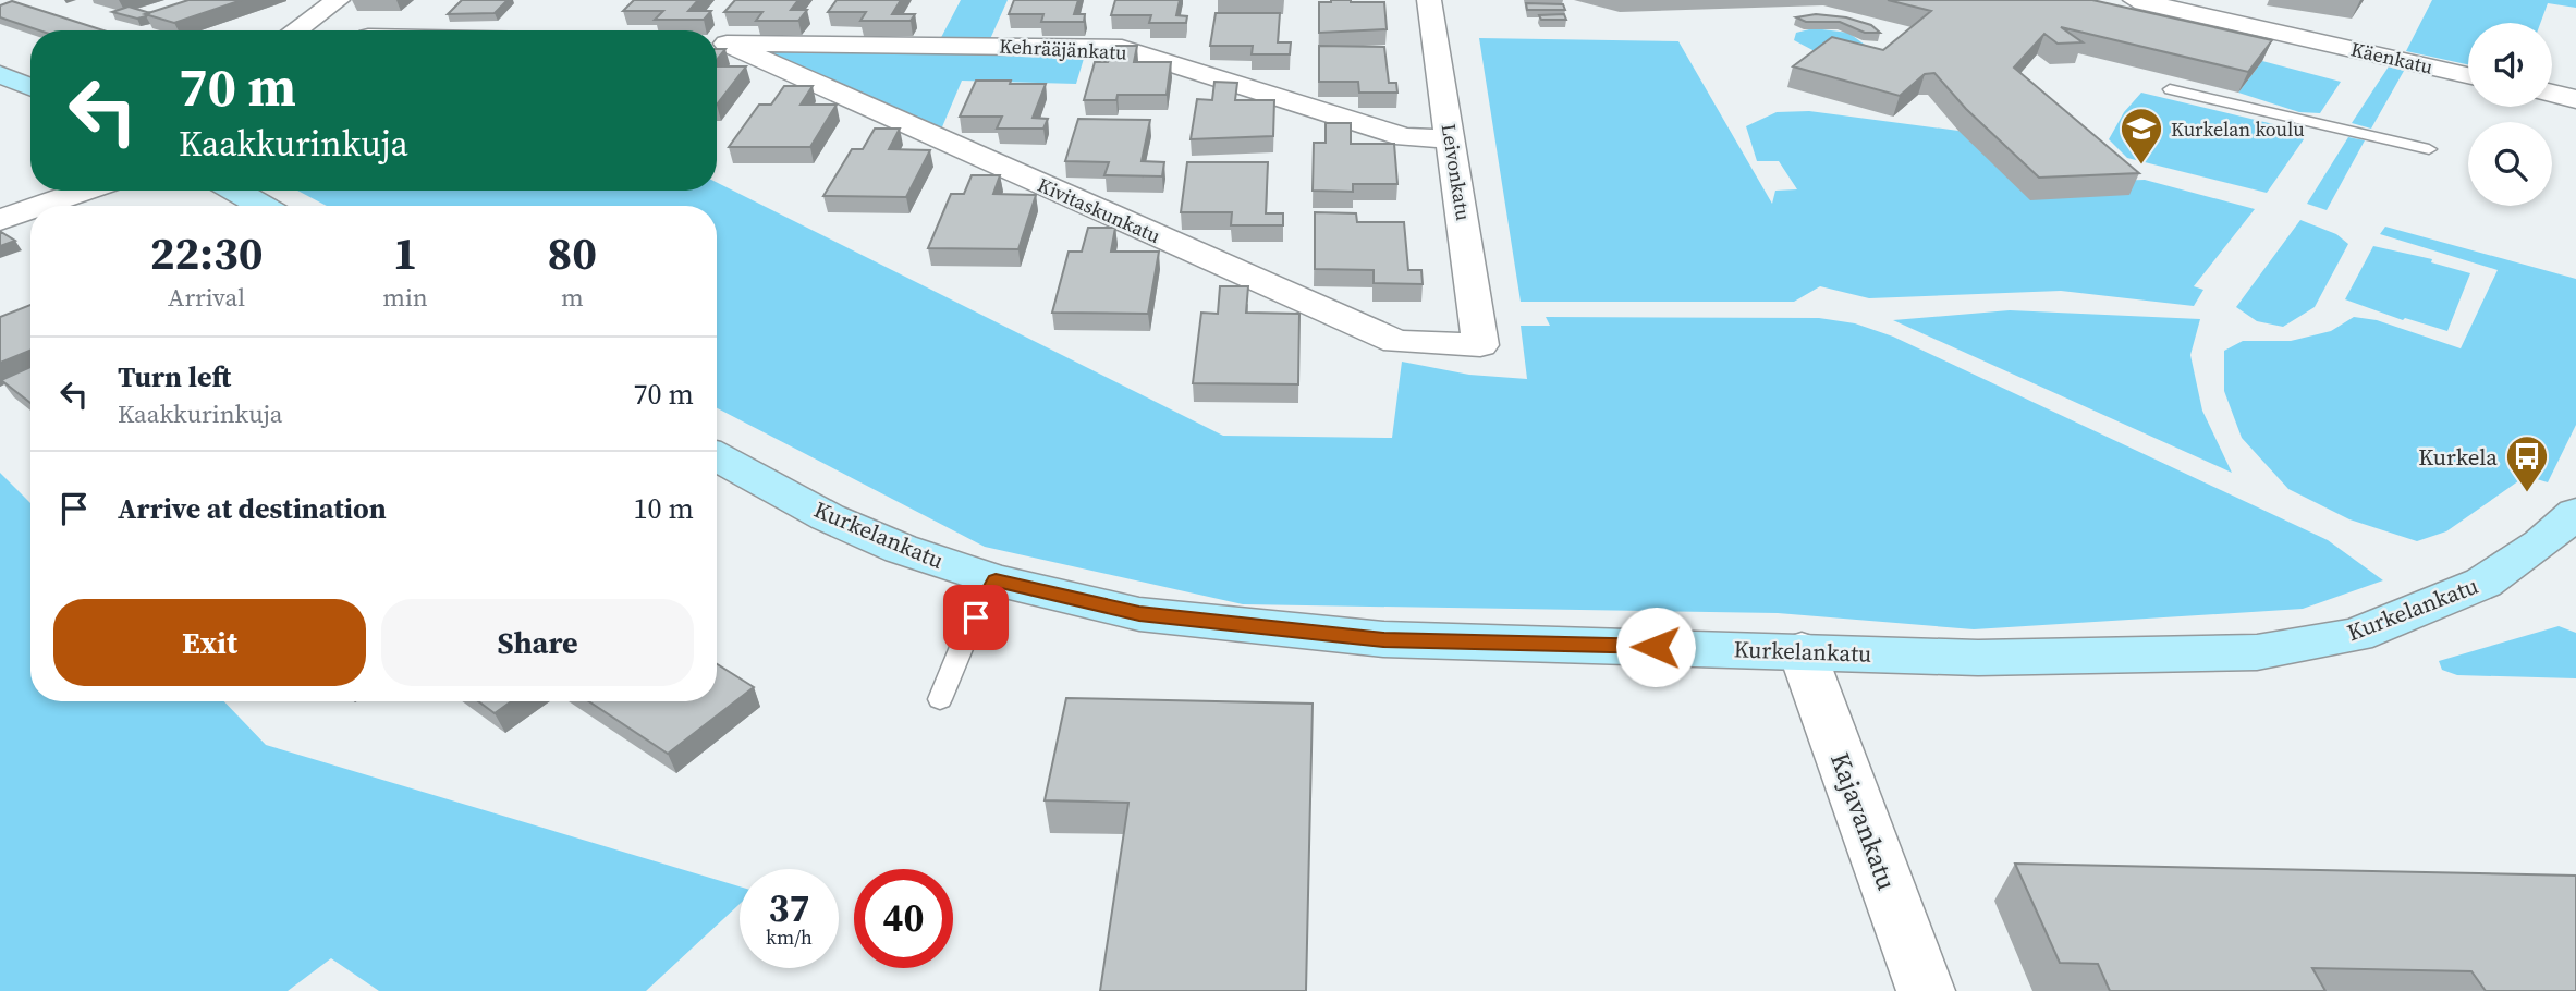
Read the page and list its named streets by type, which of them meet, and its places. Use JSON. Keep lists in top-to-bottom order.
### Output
{
  "streets": {
    "street": [
      "Kehrääjänkatu",
      "Käenkatu",
      "Leivonkatu",
      "Kivitaskunkatu",
      "Kurkelankatu",
      "Kajavankatu"
    ]
  },
  "crossings": [
    ["Kehrääjänkatu", "Leivonkatu"],
    ["Kehrääjänkatu", "Kivitaskunkatu"],
    ["Leivonkatu", "Kivitaskunkatu"],
    ["Kurkelankatu", "Kajavankatu"]
  ],
  "places": {
    "school or university": ["Kurkelan koulu"],
    "bus stop": ["Kurkela"]
  },
  "page": {
    "turn": ["70 m", "Kaakkurinkuja"],
    "eta": [
      "22:30",
      "Arrival",
      "1",
      "min",
      "80",
      "m"
    ],
    "list": [
      {
        "name": "Turn left",
        "note": "Kaakkurinkuja",
        "value": "70 m"
      },
      {
        "name": "Arrive at destination",
        "value": "10 m"
      }
    ],
    "buttons": ["Exit", "Share"],
    "speed": "37 km/h",
    "limit": "40"
  }
}
